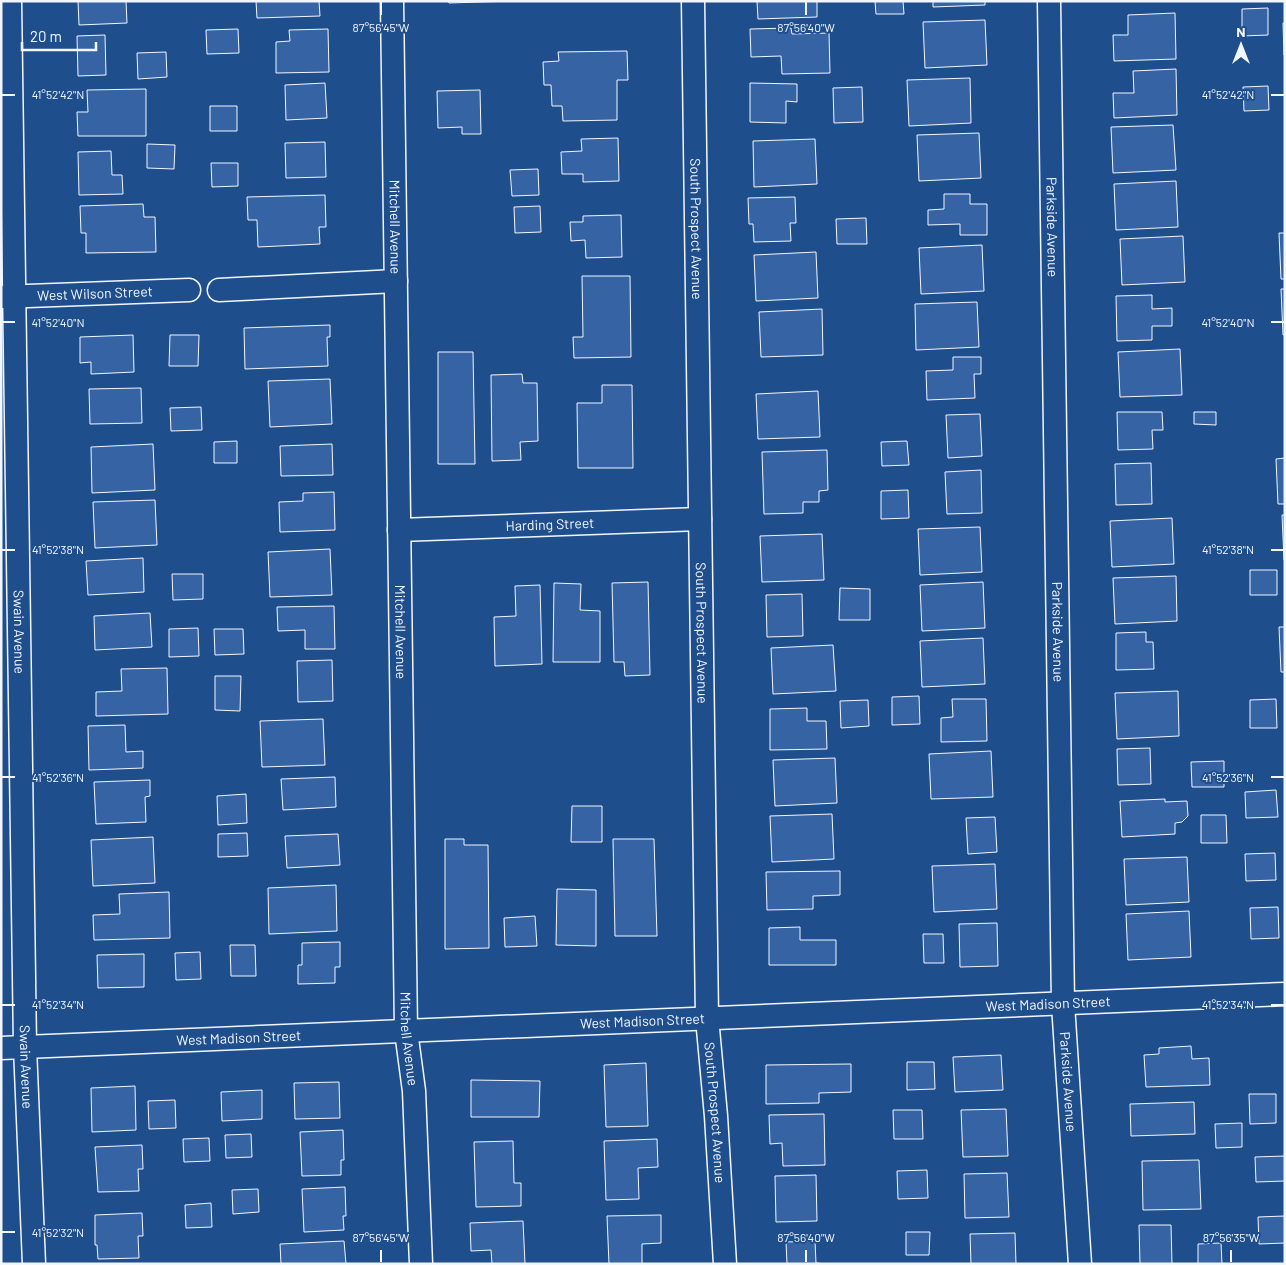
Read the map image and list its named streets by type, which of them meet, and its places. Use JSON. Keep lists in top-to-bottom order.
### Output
{
  "streets": {
    "street": [
      "Mitchell Avenue",
      "South Prospect Avenue",
      "Parkside Avenue",
      "West Wilson Street",
      "Harding Street",
      "Swain Avenue",
      "West Madison Street"
    ]
  },
  "crossings": [
    ["Mitchell Avenue", "Harding Street"],
    ["Mitchell Avenue", "West Madison Street"],
    ["South Prospect Avenue", "Harding Street"],
    ["South Prospect Avenue", "West Madison Street"],
    ["Parkside Avenue", "West Madison Street"],
    ["West Wilson Street", "Swain Avenue"],
    ["Swain Avenue", "West Madison Street"]
  ],
  "scale_bar": "20 m",
  "north": "top",
  "coordinates": [
    "87°56'45\"W",
    "87°56'40\"W",
    "41°52'42\"N",
    "41°52'40\"N",
    "41°52'38\"N",
    "41°52'36\"N",
    "41°52'34\"N",
    "41°52'32\"N",
    "87°56'35\"W"
  ]
}
